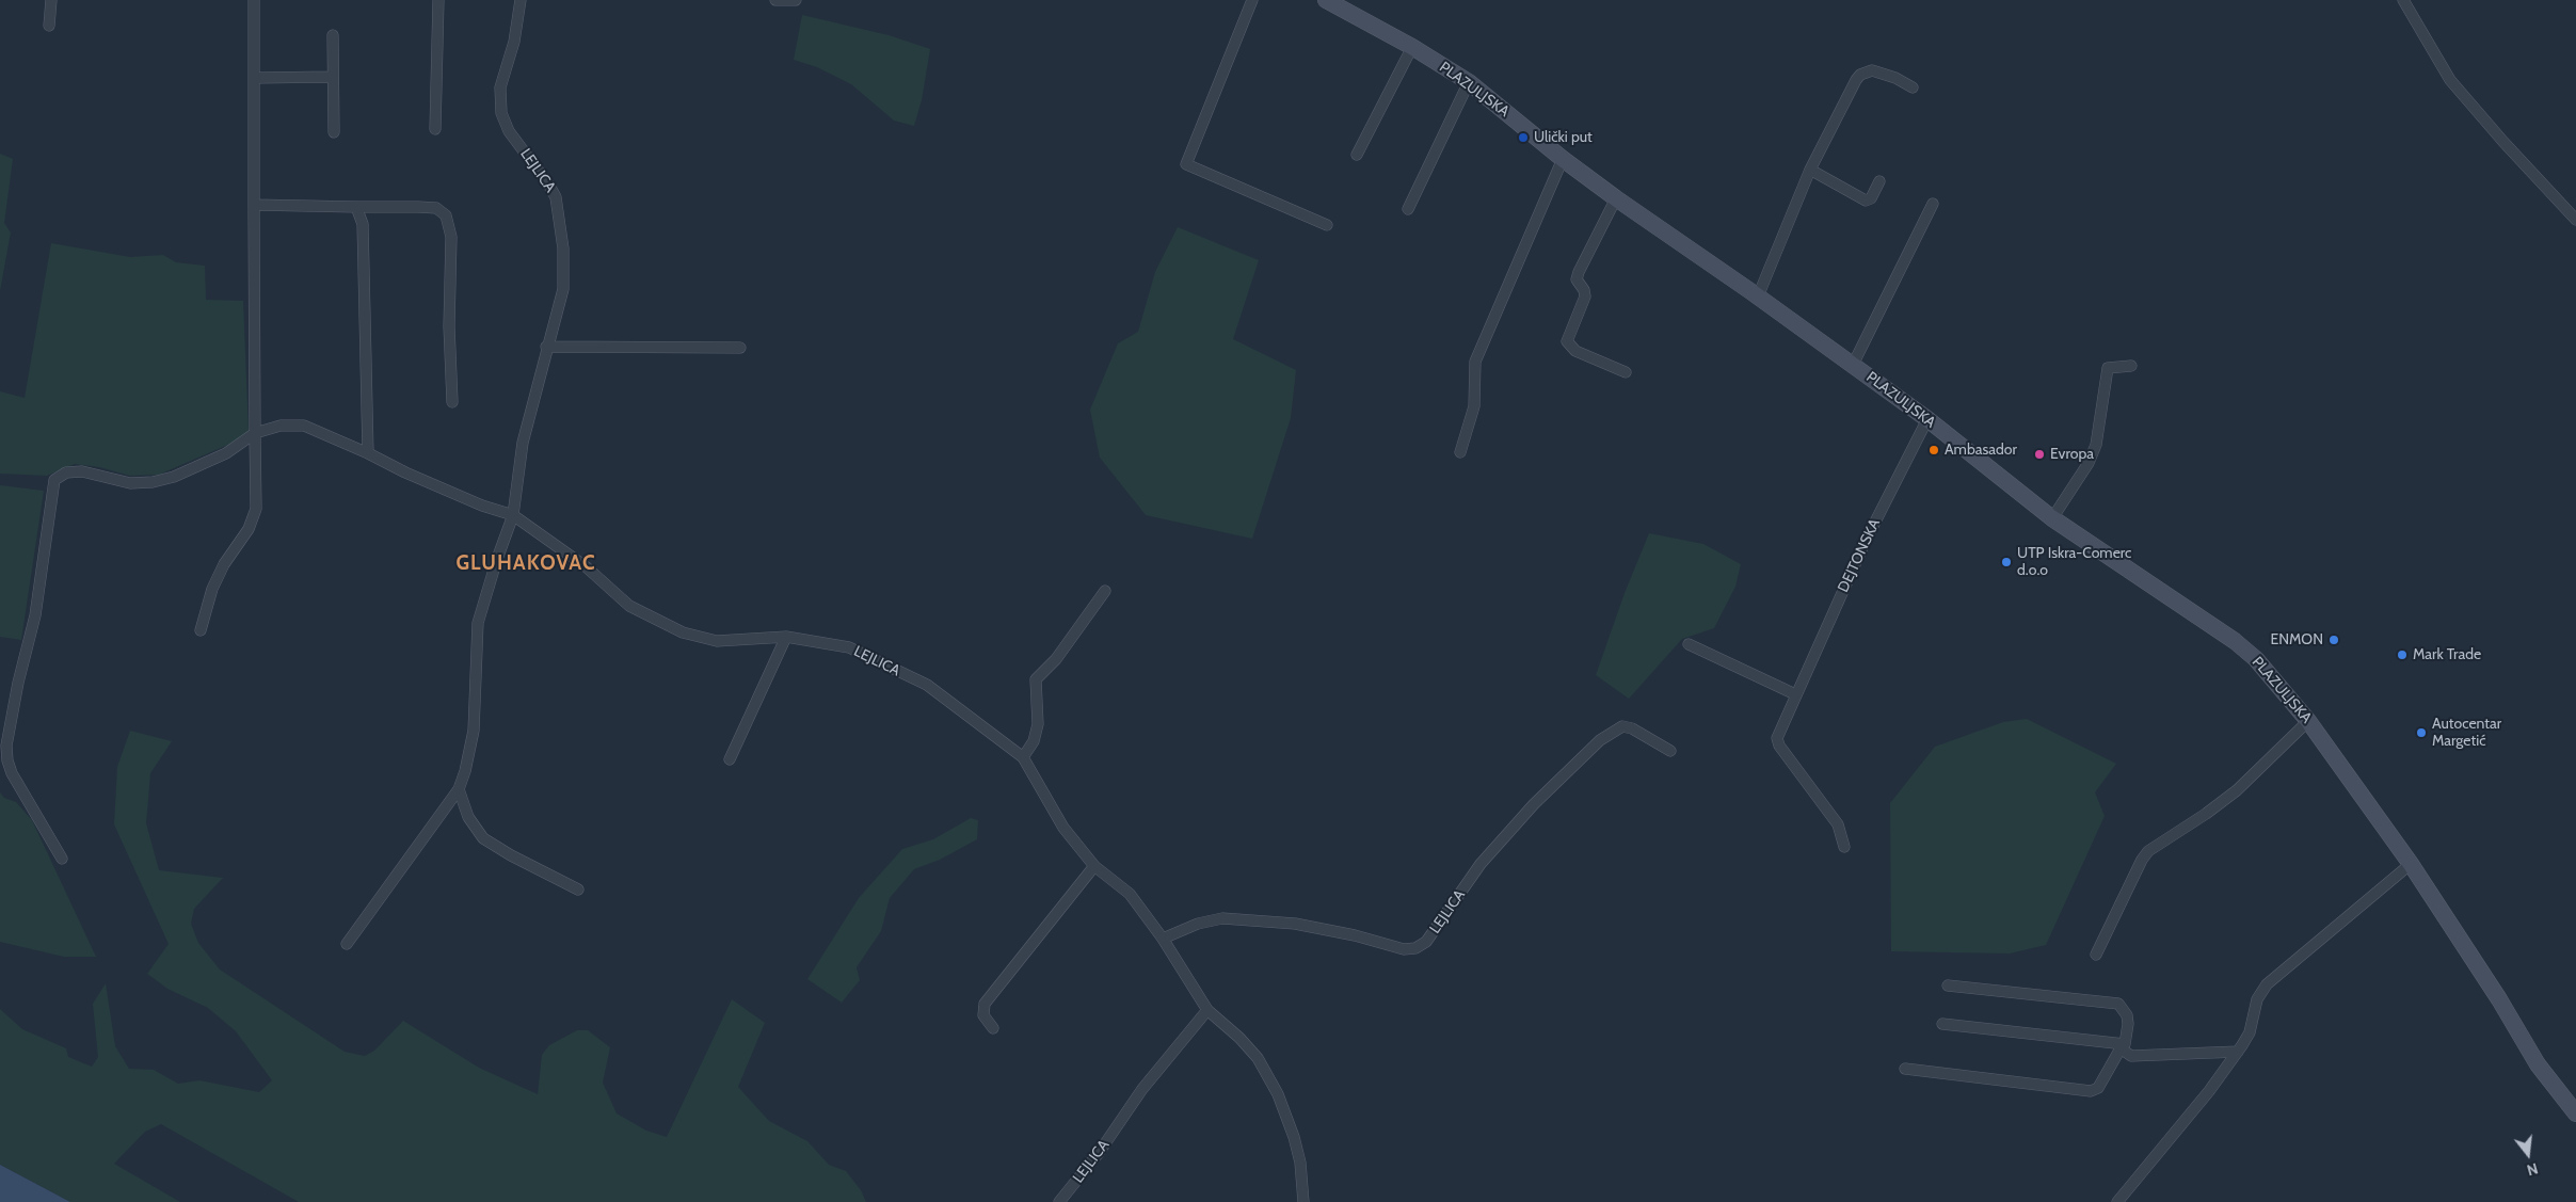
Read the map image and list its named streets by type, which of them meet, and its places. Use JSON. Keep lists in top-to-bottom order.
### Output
{
  "streets": {
    "main road": ["PLAZULJSKA"],
    "street": ["LEJLICA", "DEJTONSKA"]
  },
  "crossings": [
    ["PLAZULJSKA", "DEJTONSKA"]
  ],
  "districts": ["GLUHAKOVAC"],
  "places": [
    "Ulički put",
    "Ambasador",
    "Evropa",
    "UTP Iskra-Comerc d.o.o",
    "ENMON",
    "Mark Trade",
    "Autocentar Margetić"
  ],
  "north": "bottom"
}
